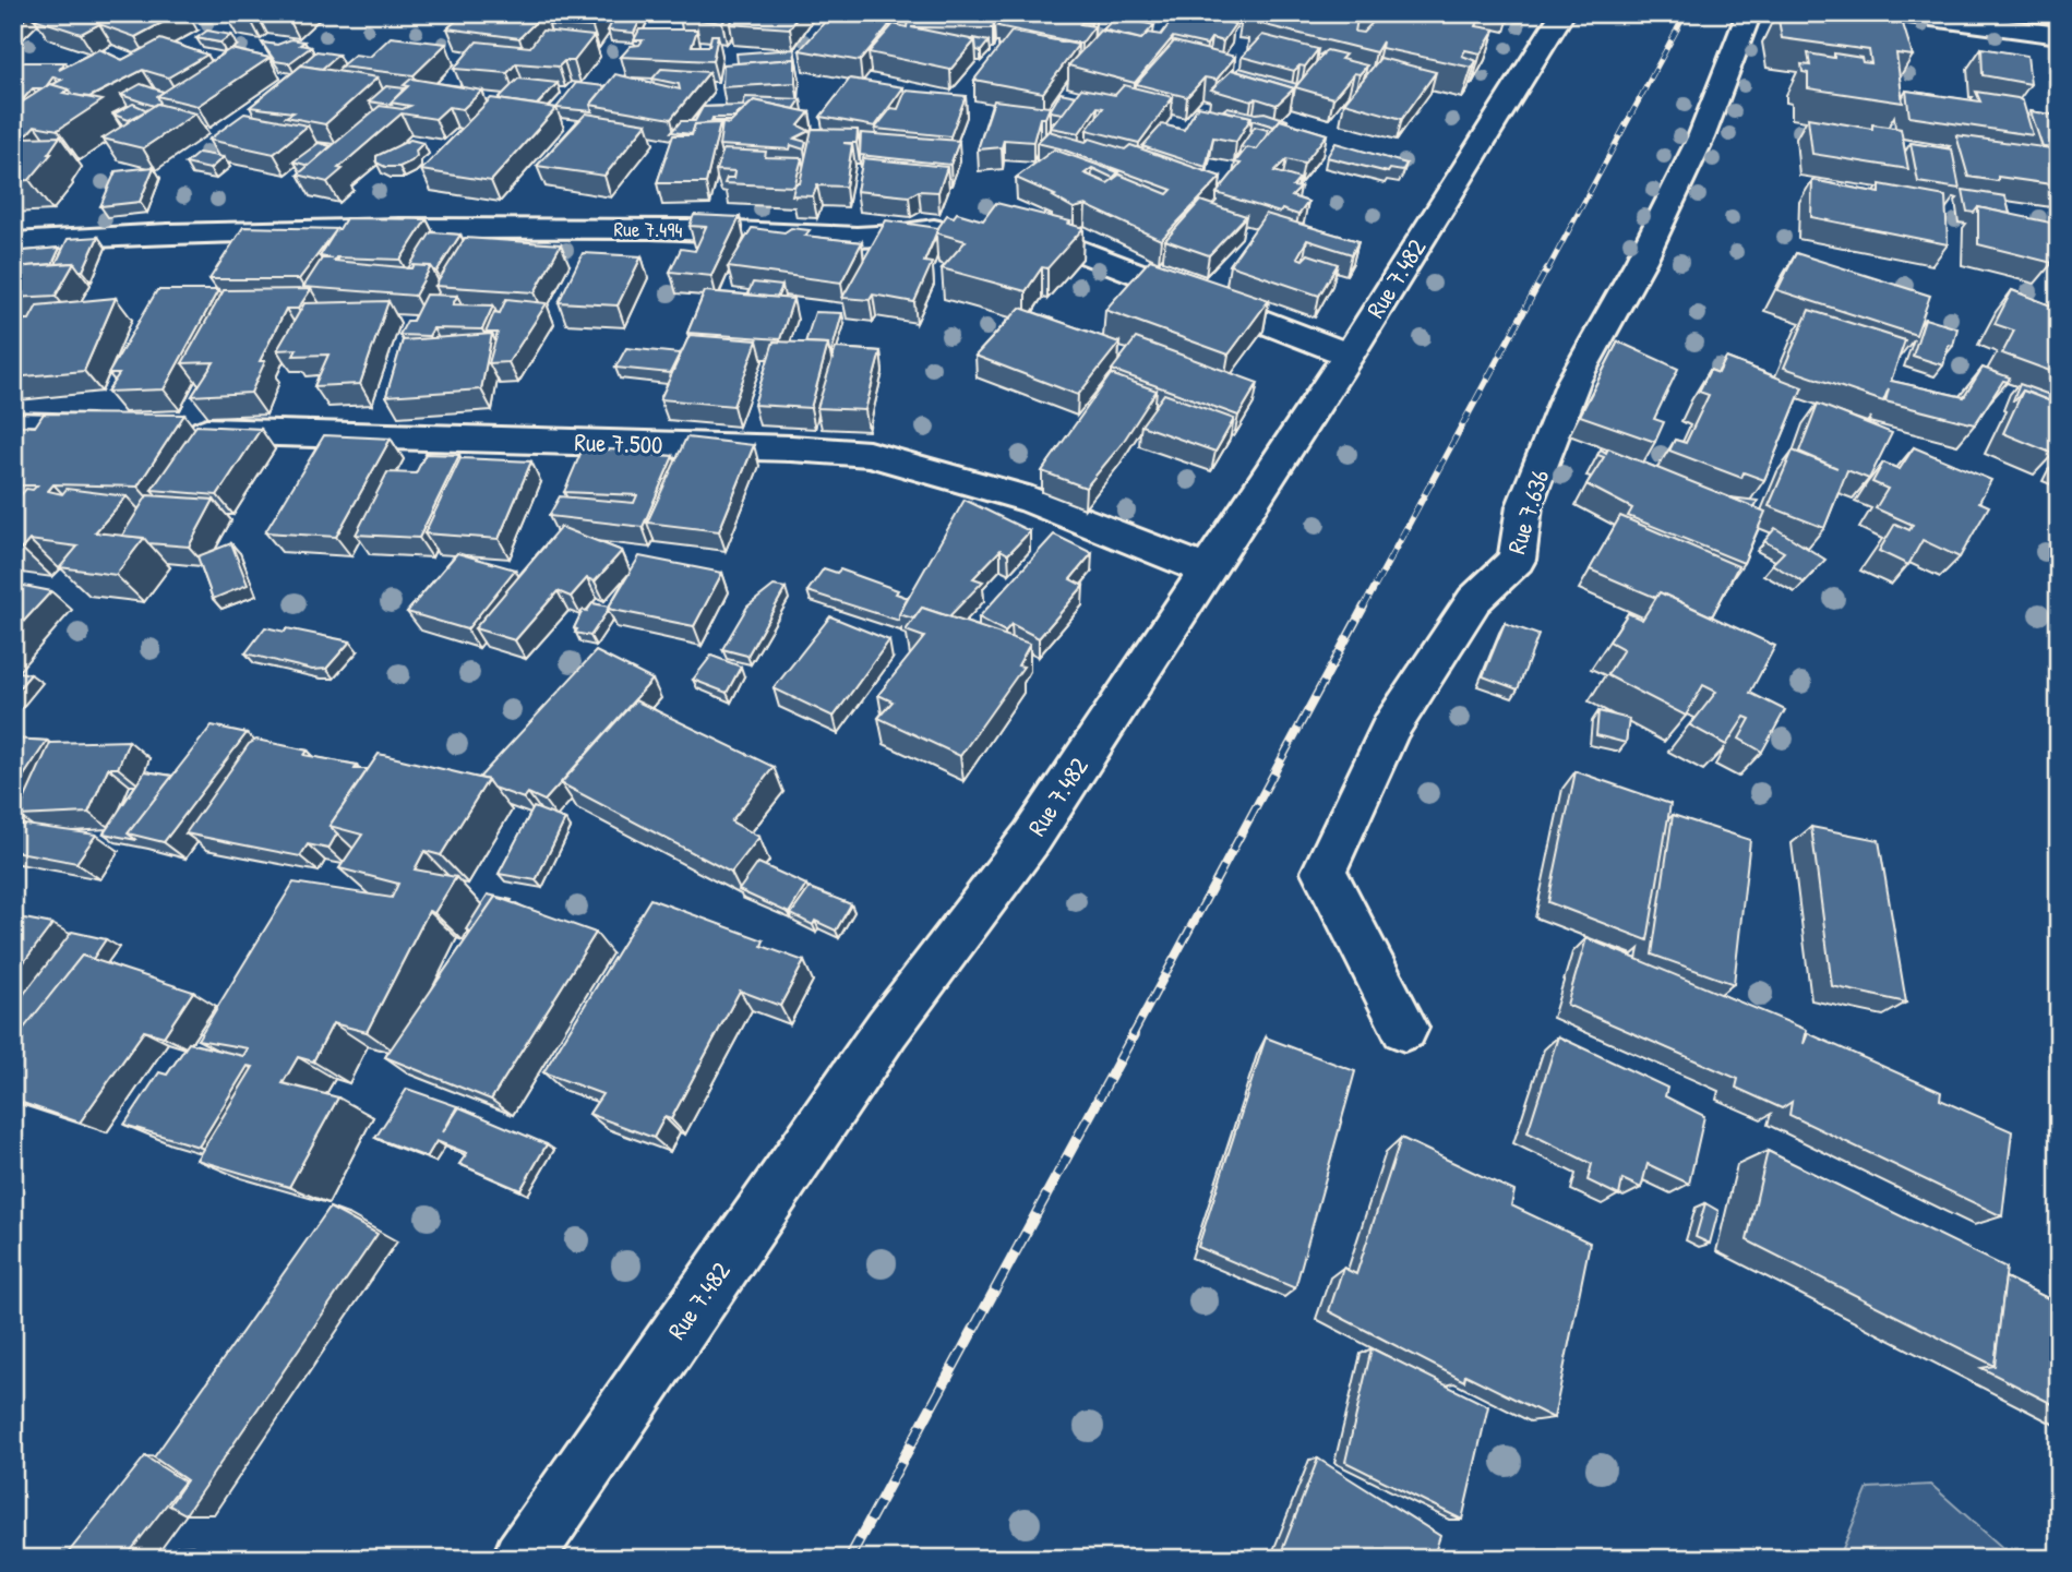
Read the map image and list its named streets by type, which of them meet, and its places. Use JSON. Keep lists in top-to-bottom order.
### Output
{
  "streets": {
    "street": [
      "Rue 7.494",
      "Rue 7.482",
      "Rue 7.500",
      "Rue 7.636"
    ]
  },
  "crossings": [
    ["Rue 7.482", "Rue 7.500"]
  ]
}
